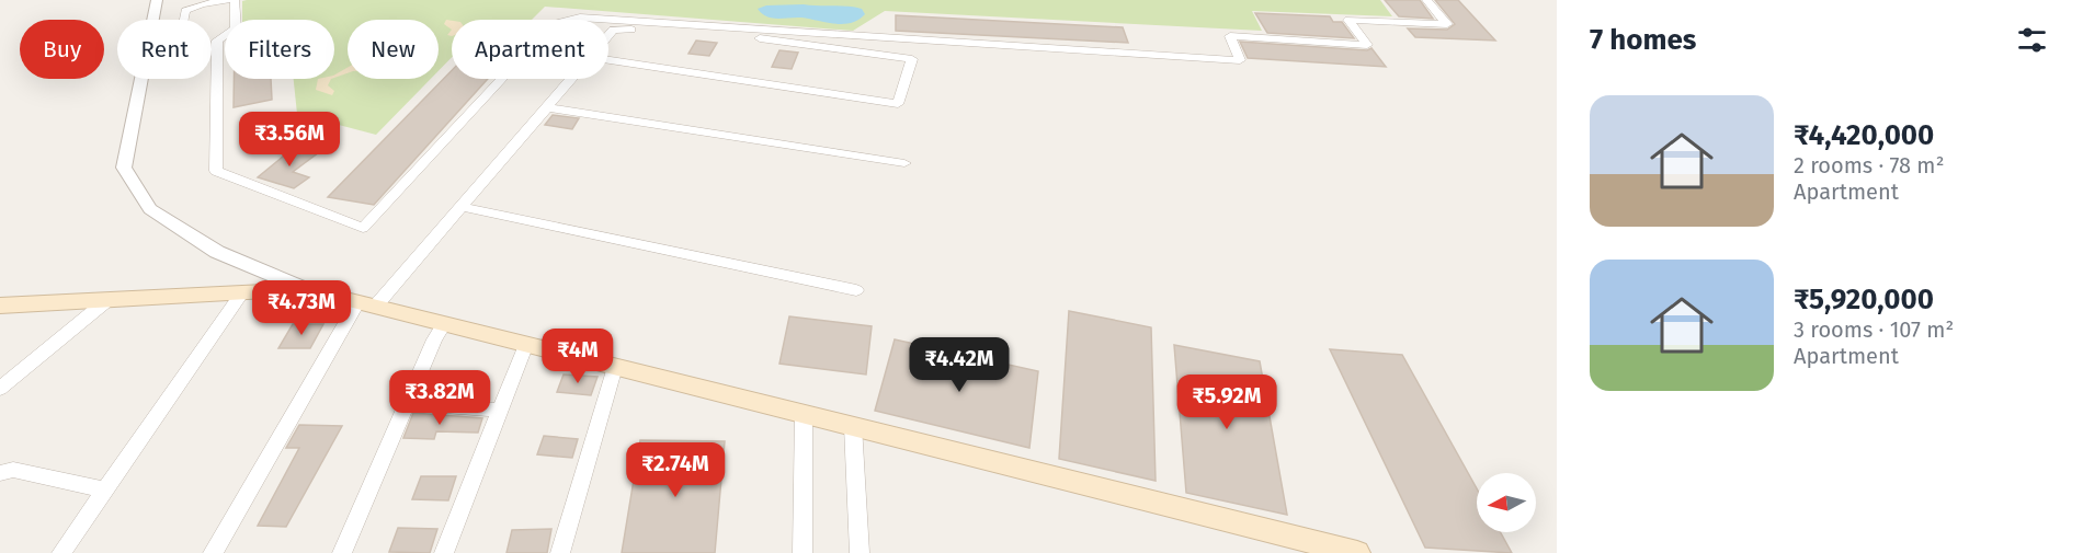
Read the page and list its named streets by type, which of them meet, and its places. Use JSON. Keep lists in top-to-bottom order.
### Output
{
  "north": "left",
  "page": {
    "heading": "7 homes",
    "chip": [
      "Buy",
      "Rent",
      "Filters",
      "New",
      "Apartment"
    ],
    "list": [
      {
        "name": "₹4,420,000",
        "note": "2 rooms · 78 m² · Apartment"
      },
      {
        "name": "₹5,920,000",
        "note": "3 rooms · 107 m² · Apartment"
      }
    ],
    "price": [
      "₹3.56M",
      "₹4.73M",
      "₹4M",
      "₹4.42M",
      "₹3.82M",
      "₹5.92M",
      "₹2.74M"
    ]
  }
}
